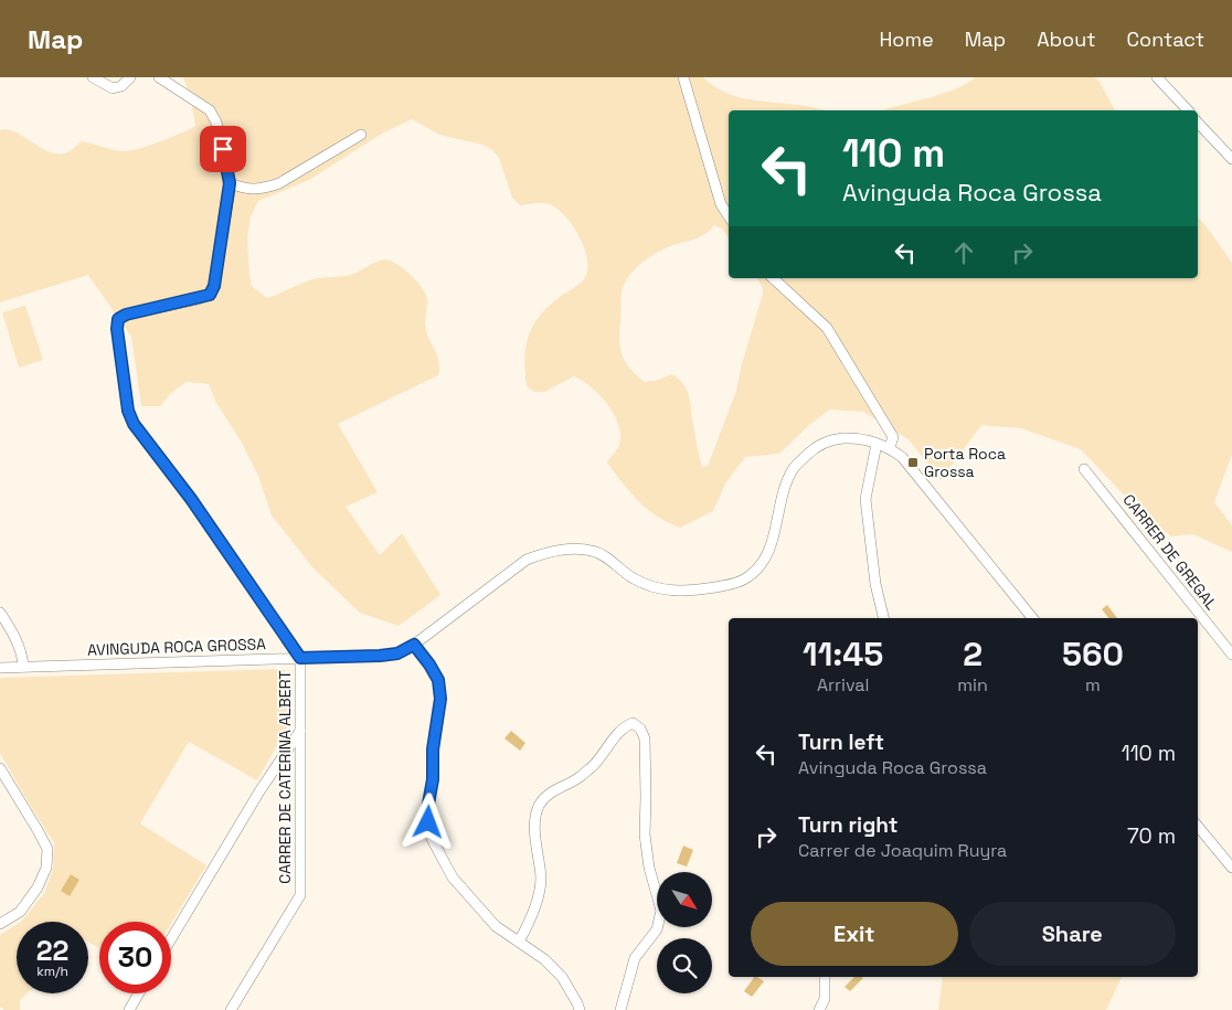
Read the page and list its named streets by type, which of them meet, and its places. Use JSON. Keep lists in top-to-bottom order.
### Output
{
  "streets": {
    "street": ["CARRER DE GREGAL", "AVINGUDA ROCA GROSSA", "CARRER DE CATERINA ALBERT"]
  },
  "crossings": [
    ["AVINGUDA ROCA GROSSA", "CARRER DE CATERINA ALBERT"]
  ],
  "places": {
    "transit": ["Porta Roca Grossa"]
  },
  "north": "bottom right",
  "page": {
    "header": "Map",
    "nav": [
      "Home",
      "Map",
      "About",
      "Contact"
    ],
    "turn": ["110 m", "Avinguda Roca Grossa"],
    "eta": [
      "11:45",
      "Arrival",
      "2",
      "min",
      "560",
      "m"
    ],
    "list": [
      {
        "name": "Turn left",
        "note": "Avinguda Roca Grossa",
        "value": "110 m"
      },
      {
        "name": "Turn right",
        "note": "Carrer de Joaquim Ruyra",
        "value": "70 m"
      }
    ],
    "buttons": ["Exit", "Share"],
    "speed": "22 km/h",
    "limit": "30"
  }
}
